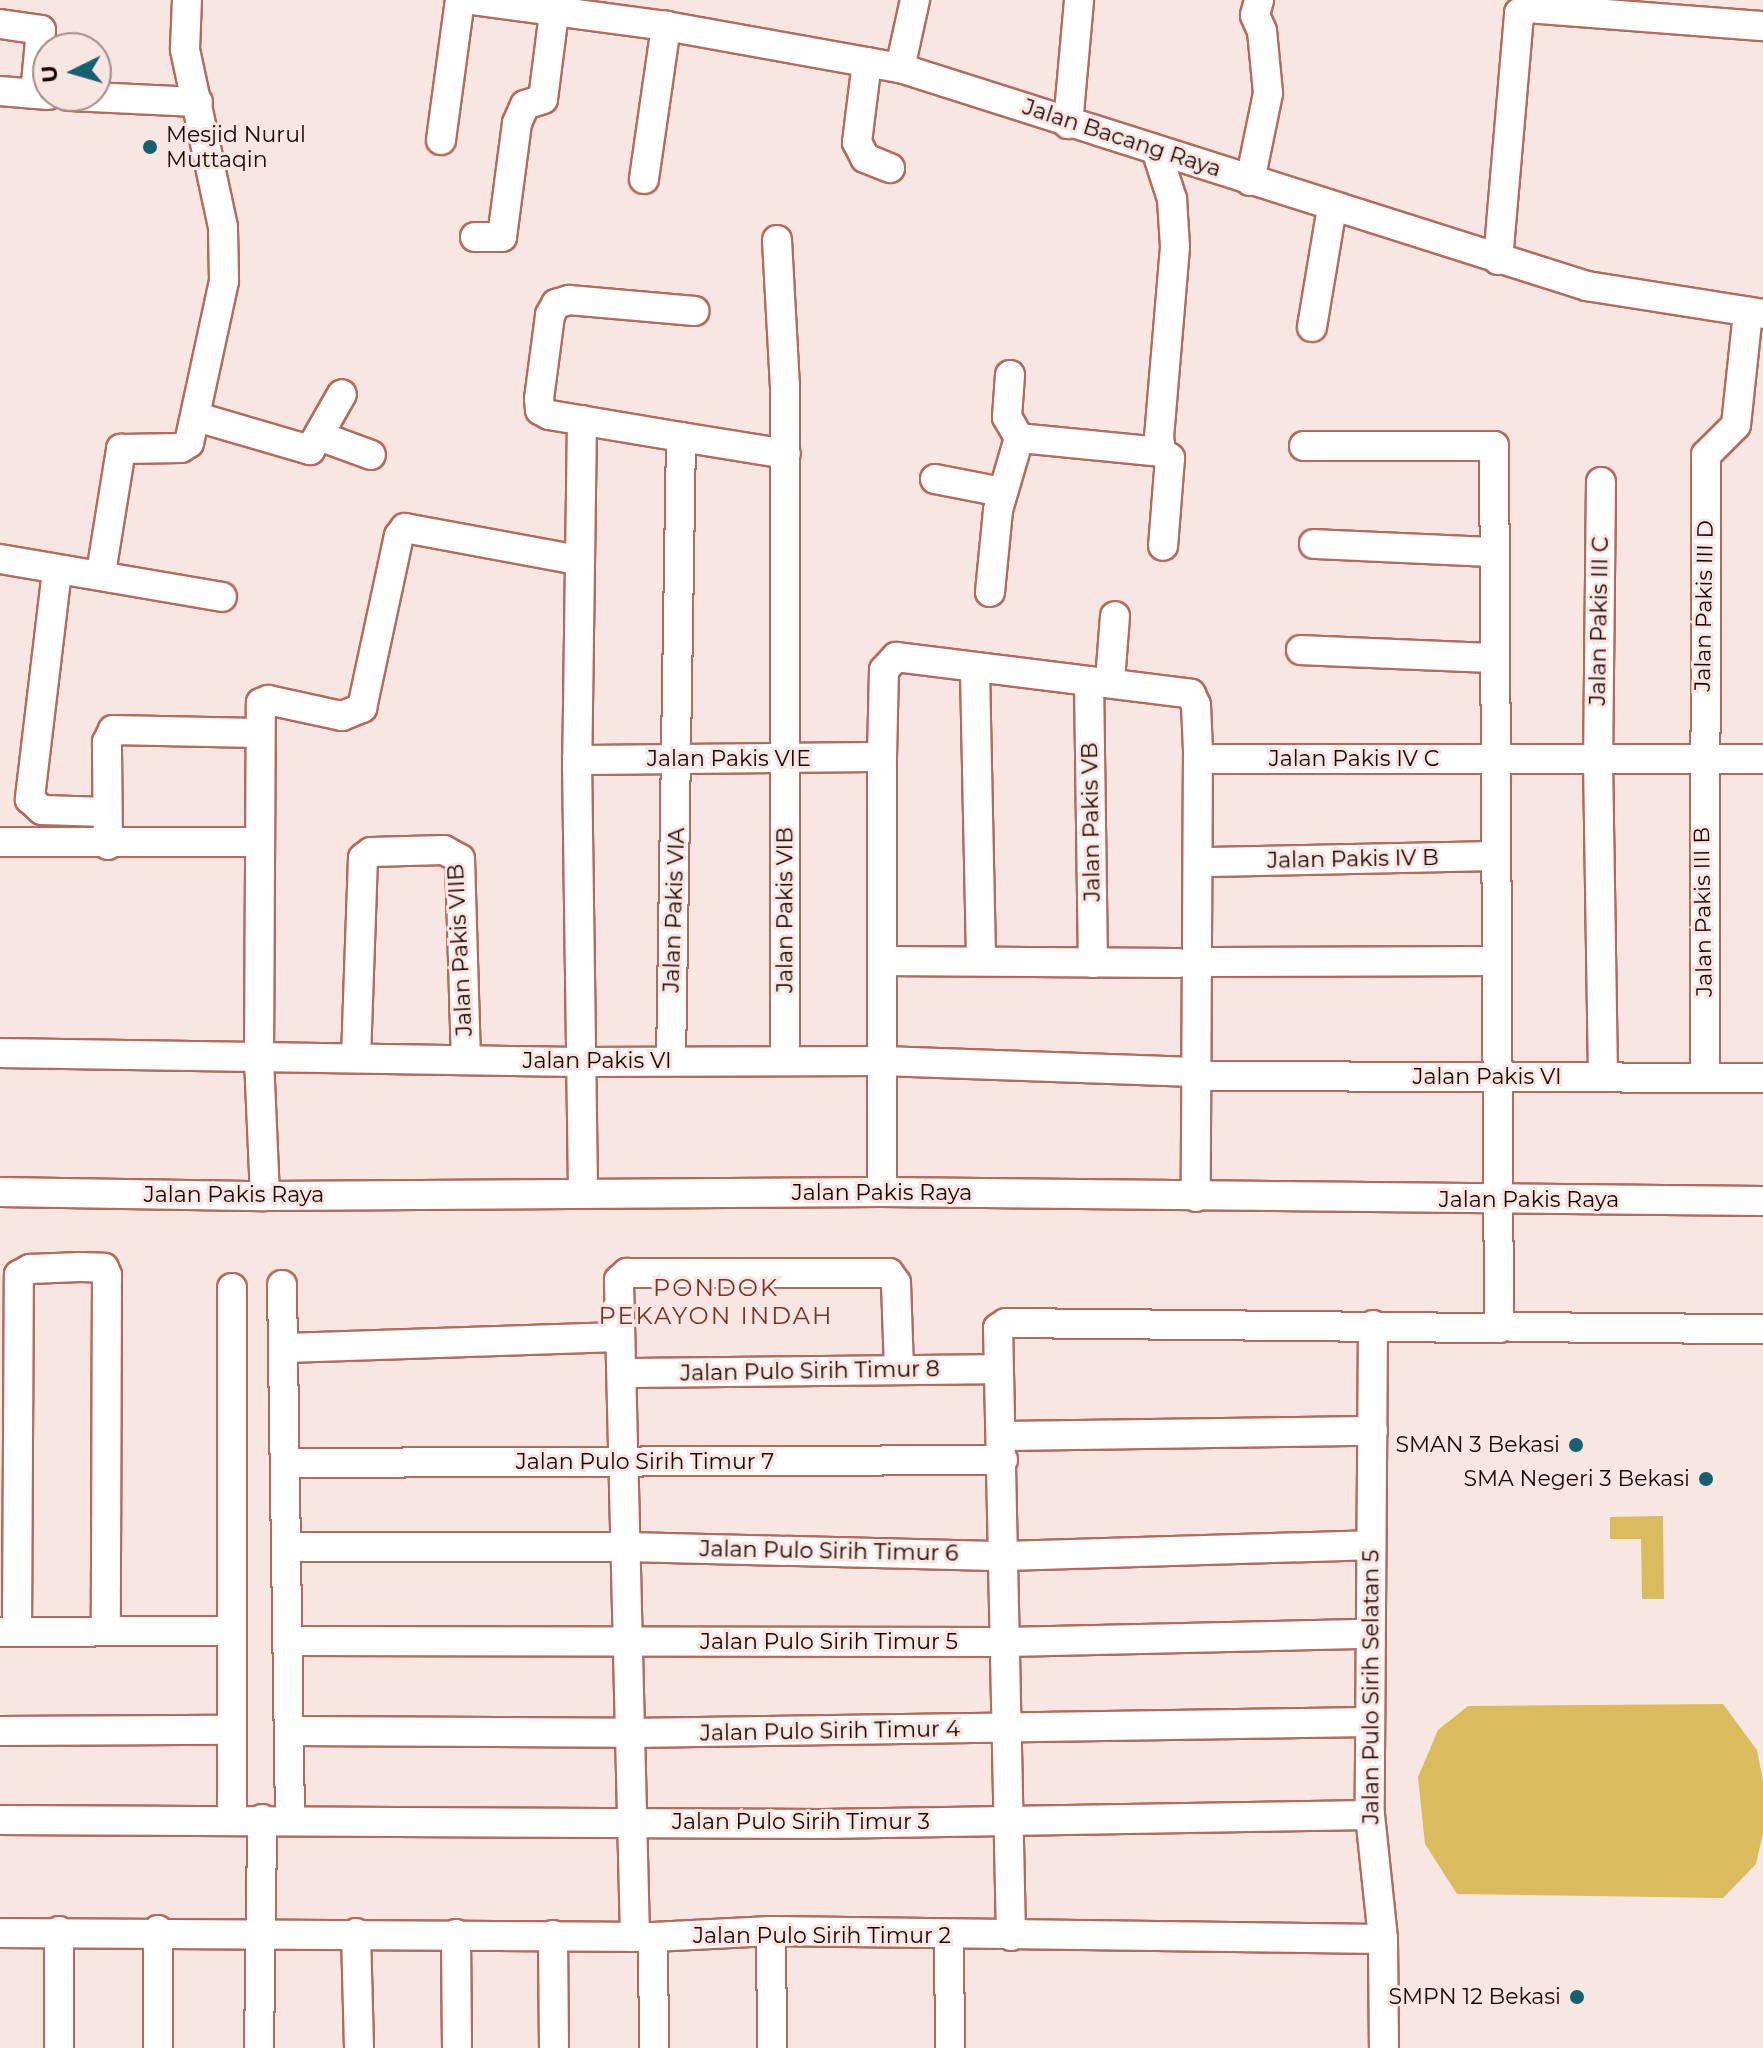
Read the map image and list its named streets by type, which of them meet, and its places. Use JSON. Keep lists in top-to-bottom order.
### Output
{
  "streets": {
    "street": [
      "Jalan Bacang Raya",
      "Jalan Pakis III D",
      "Jalan Pakis III C",
      "Jalan Pakis VIE",
      "Jalan Pakis IV C",
      "Jalan Pakis VB",
      "Jalan Pakis IV B",
      "Jalan Pakis VIA",
      "Jalan Pakis VIB",
      "Jalan Pakis III B",
      "Jalan Pakis VIIB",
      "Jalan Pakis VI",
      "Jalan Pakis Raya",
      "Jalan Pulo Sirih Timur 8",
      "Jalan Pulo Sirih Timur 7",
      "Jalan Pulo Sirih Timur 6",
      "Jalan Pulo Sirih Timur 5",
      "Jalan Pulo Sirih Selatan 5",
      "Jalan Pulo Sirih Timur 4",
      "Jalan Pulo Sirih Timur 3",
      "Jalan Pulo Sirih Timur 2"
    ]
  },
  "crossings": [
    ["Jalan Bacang Raya", "Jalan Pakis III D"],
    ["Jalan Pakis III D", "Jalan Pakis IV C"],
    ["Jalan Pakis III D", "Jalan Pakis III B"],
    ["Jalan Pakis III C", "Jalan Pakis IV C"],
    ["Jalan Pakis VIE", "Jalan Pakis VIA"],
    ["Jalan Pakis VIE", "Jalan Pakis VIB"],
    ["Jalan Pakis IV C", "Jalan Pakis III B"],
    ["Jalan Pakis VIA", "Jalan Pakis VI"],
    ["Jalan Pakis VIB", "Jalan Pakis VI"],
    ["Jalan Pakis VIIB", "Jalan Pakis VI"],
    ["Jalan Pulo Sirih Timur 7", "Jalan Pulo Sirih Selatan 5"],
    ["Jalan Pulo Sirih Timur 6", "Jalan Pulo Sirih Selatan 5"],
    ["Jalan Pulo Sirih Timur 5", "Jalan Pulo Sirih Selatan 5"],
    ["Jalan Pulo Sirih Selatan 5", "Jalan Pulo Sirih Timur 4"],
    ["Jalan Pulo Sirih Selatan 5", "Jalan Pulo Sirih Timur 3"],
    ["Jalan Pulo Sirih Selatan 5", "Jalan Pulo Sirih Timur 2"]
  ],
  "districts": ["PONDOK PEKAYON INDAH"],
  "places": [
    "Mesjid Nurul Muttaqin",
    "SMAN 3 Bekasi",
    "SMA Negeri 3 Bekasi",
    "SMPN 12 Bekasi"
  ],
  "north": "left"
}
